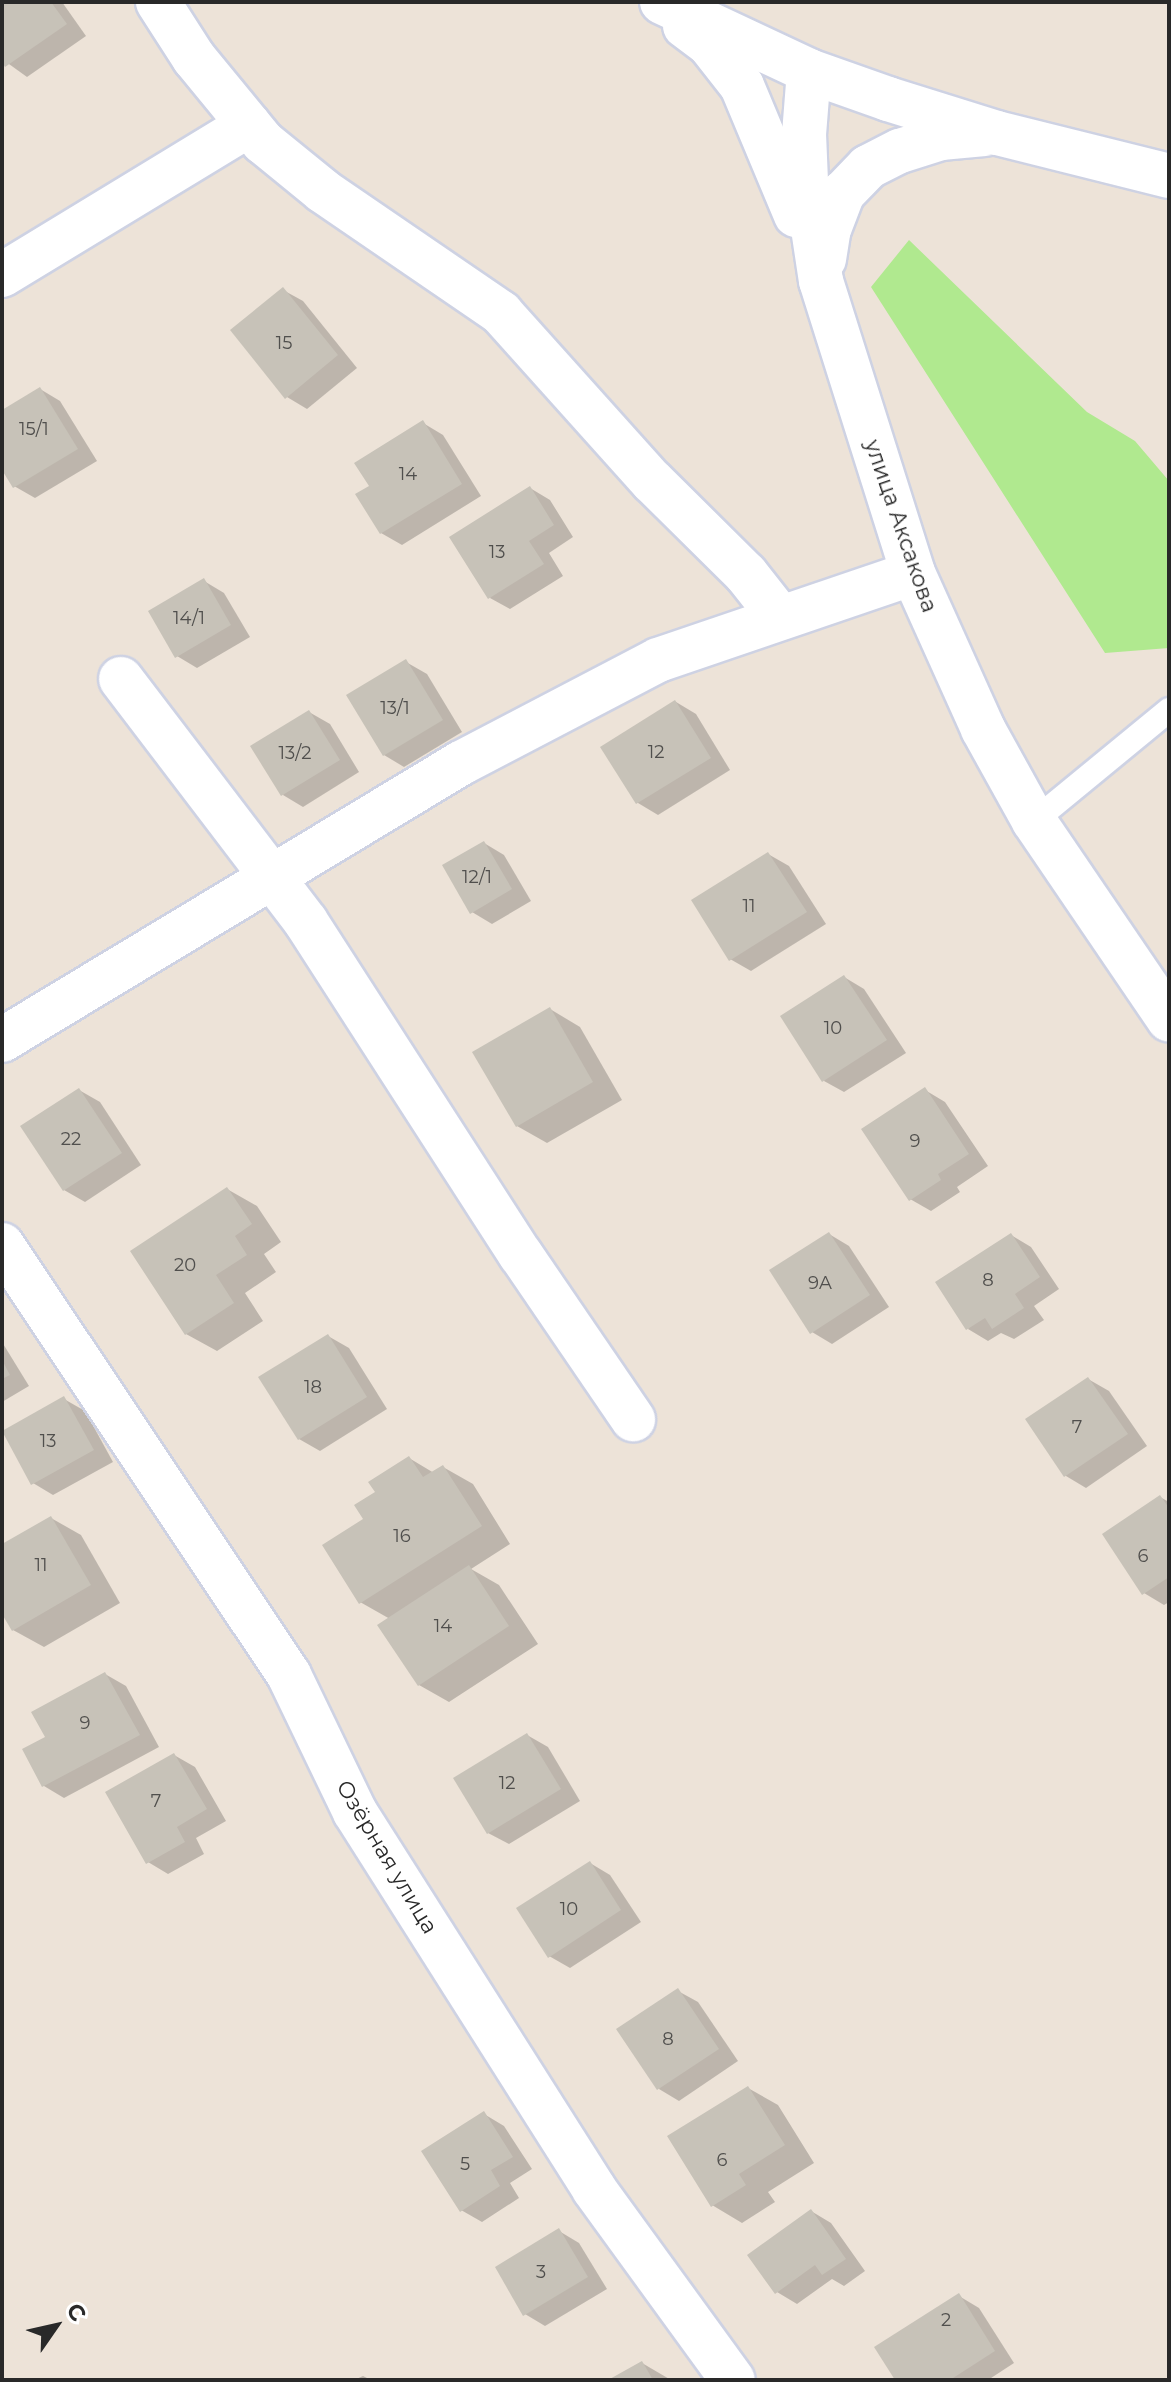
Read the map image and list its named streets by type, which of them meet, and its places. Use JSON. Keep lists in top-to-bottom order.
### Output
{
  "streets": {
    "street": ["улица Аксакова", "Озёрная улица"]
  },
  "house_numbers": [
    "15",
    "15/1",
    "14",
    "13",
    "14/1",
    "13/1",
    "12",
    "13/2",
    "12/1",
    "11",
    "10",
    "22",
    "9",
    "20",
    "8",
    "9А",
    "18",
    "7",
    "13",
    "16",
    "6",
    "11",
    "14",
    "9",
    "12",
    "7",
    "10",
    "8",
    "6",
    "5",
    "3",
    "2"
  ],
  "north": "top right"
}
